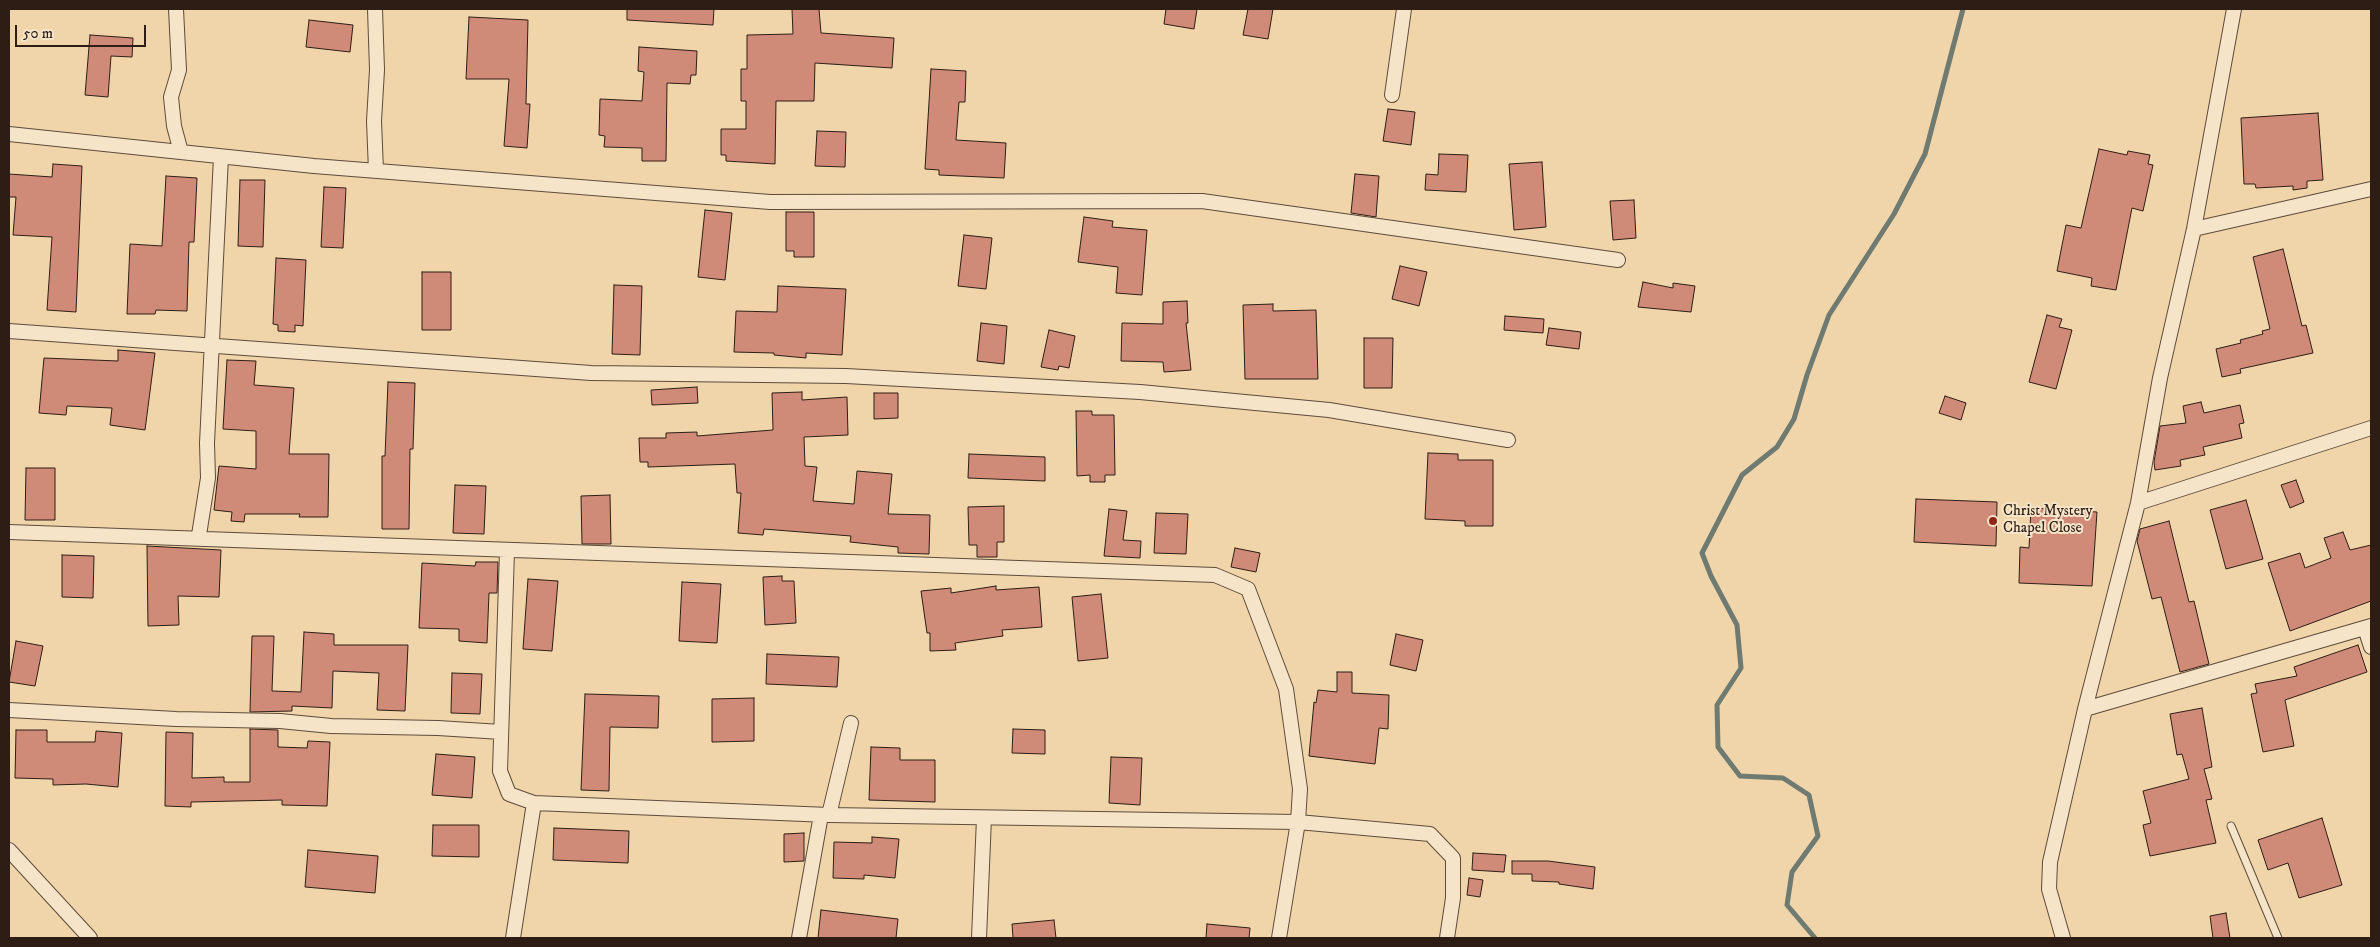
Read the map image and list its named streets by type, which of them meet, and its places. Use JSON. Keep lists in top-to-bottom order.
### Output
{
  "places": ["Christ Mystery Chapel Close"],
  "scale_bar": "50 m"
}
